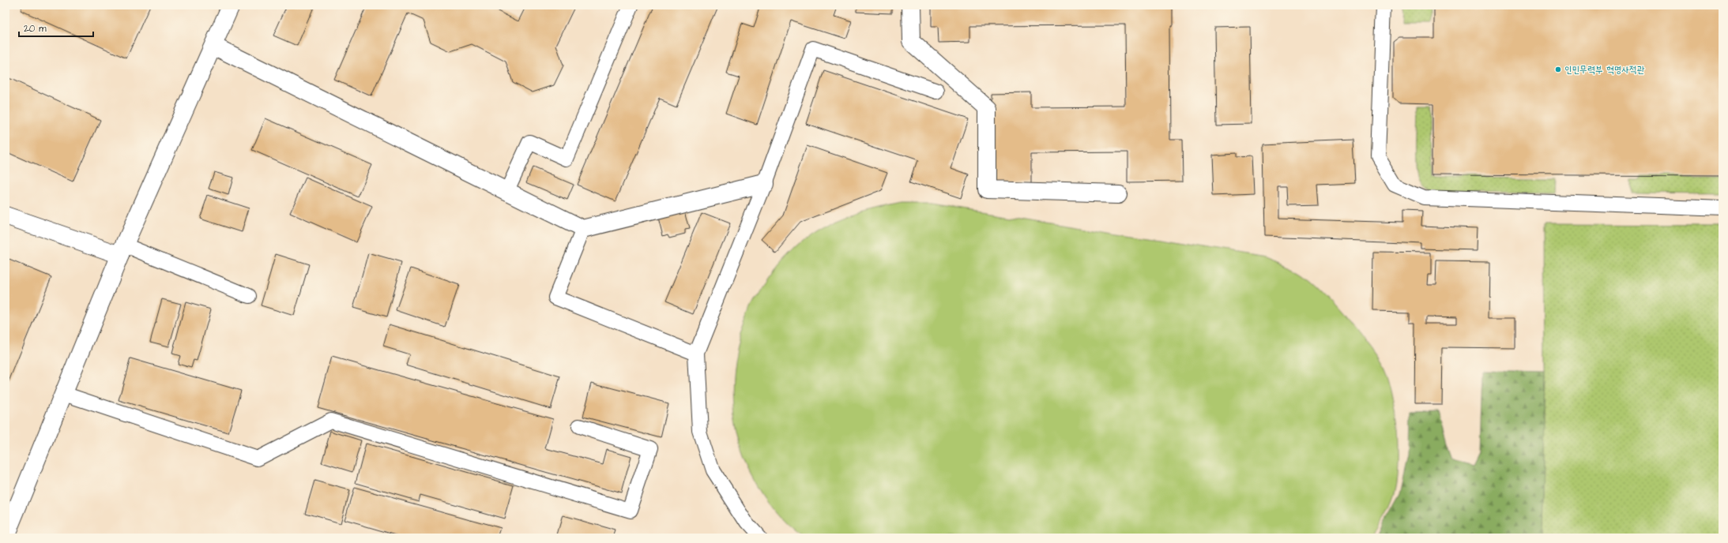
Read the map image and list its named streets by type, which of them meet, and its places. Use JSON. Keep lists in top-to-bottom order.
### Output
{
  "places": ["인민무력부 혁명사적관"],
  "scale_bar": "20 m"
}
